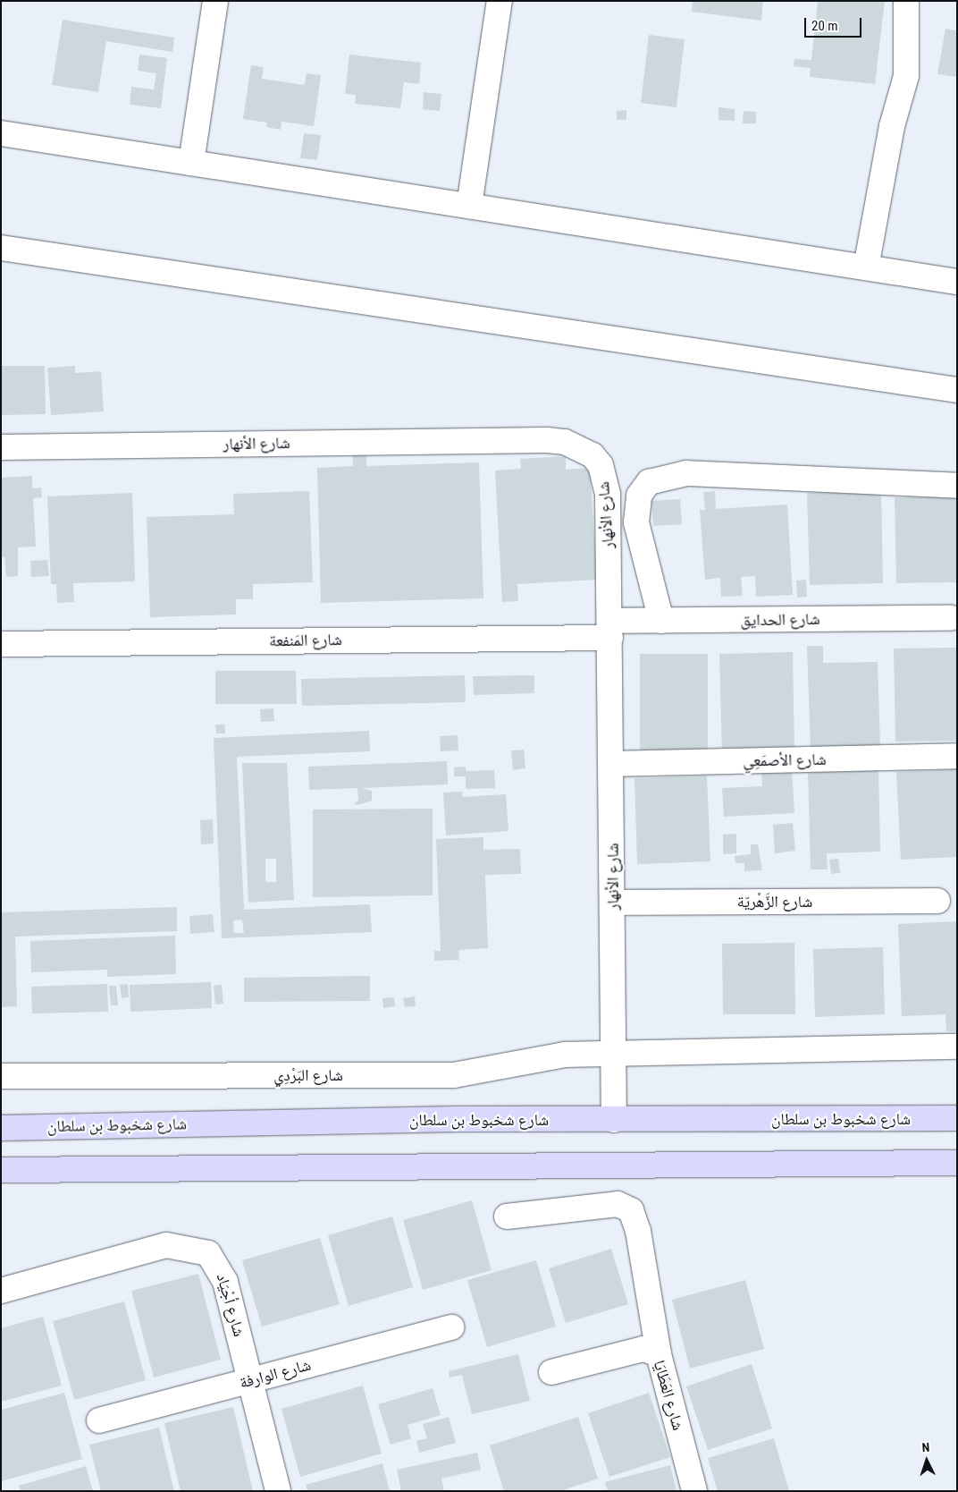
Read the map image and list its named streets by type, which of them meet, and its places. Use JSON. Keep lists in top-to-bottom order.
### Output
{
  "streets": {
    "main road": ["شارع شخبوط بن سلطان"],
    "street": [
      "شارع الأنهار",
      "شارع الحدايق",
      "شارع المَنفعة",
      "شارع الأصمَعِي",
      "شارع الزَّهْريّة",
      "شارع البَرْدِي",
      "شارع أجْيَاد",
      "شارع الوارفة",
      "شارع العَطَايَا"
    ]
  },
  "crossings": [
    ["شارع الأنهار", "شارع الحدايق"],
    ["شارع الأنهار", "شارع المَنفعة"],
    ["شارع الأنهار", "شارع الأصمَعِي"],
    ["شارع الأنهار", "شارع الزَّهْريّة"],
    ["شارع الأنهار", "شارع البَرْدِي"],
    ["شارع الأنهار", "شارع شخبوط بن سلطان"],
    ["شارع الحدايق", "شارع المَنفعة"],
    ["شارع أجْيَاد", "شارع الوارفة"]
  ],
  "scale_bar": "20 m",
  "north": "top"
}
